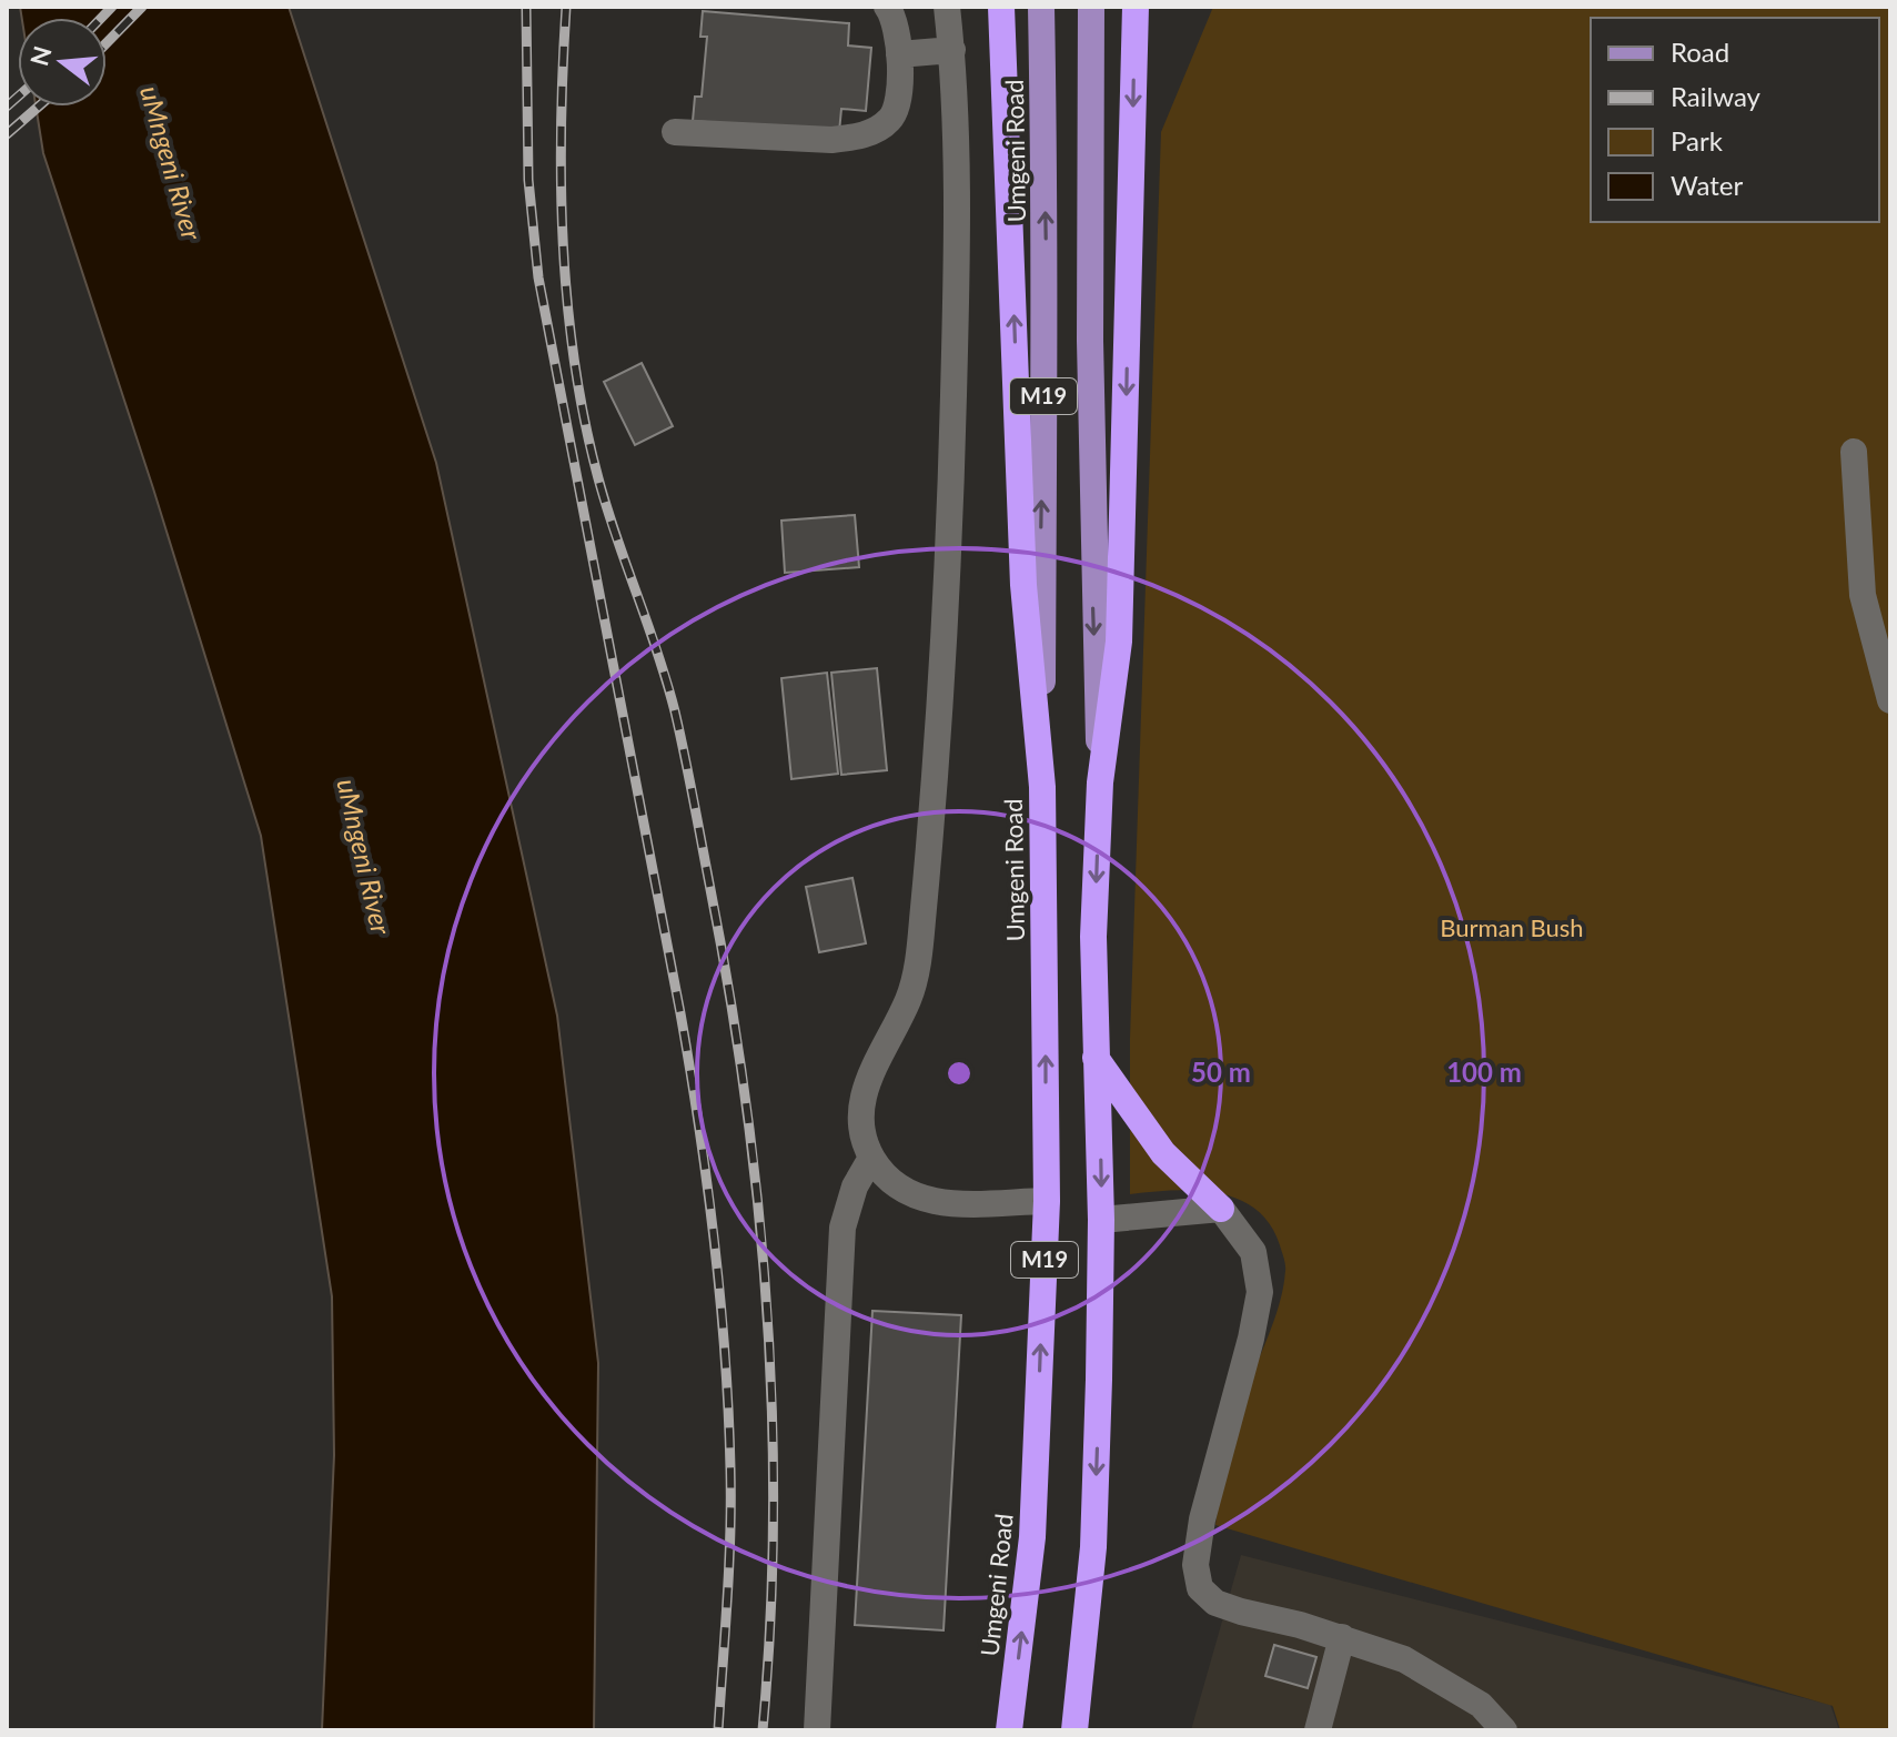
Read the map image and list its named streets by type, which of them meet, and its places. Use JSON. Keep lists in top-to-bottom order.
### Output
{
  "streets": {
    "highway": ["Umgeni Road", "M19"]
  },
  "water": ["uMngeni River"],
  "parks": ["Burman Bush"],
  "legend": [
    "Road",
    "Railway",
    "Park",
    "Water"
  ],
  "north": "left",
  "rings": ["50 m", "100 m"]
}
